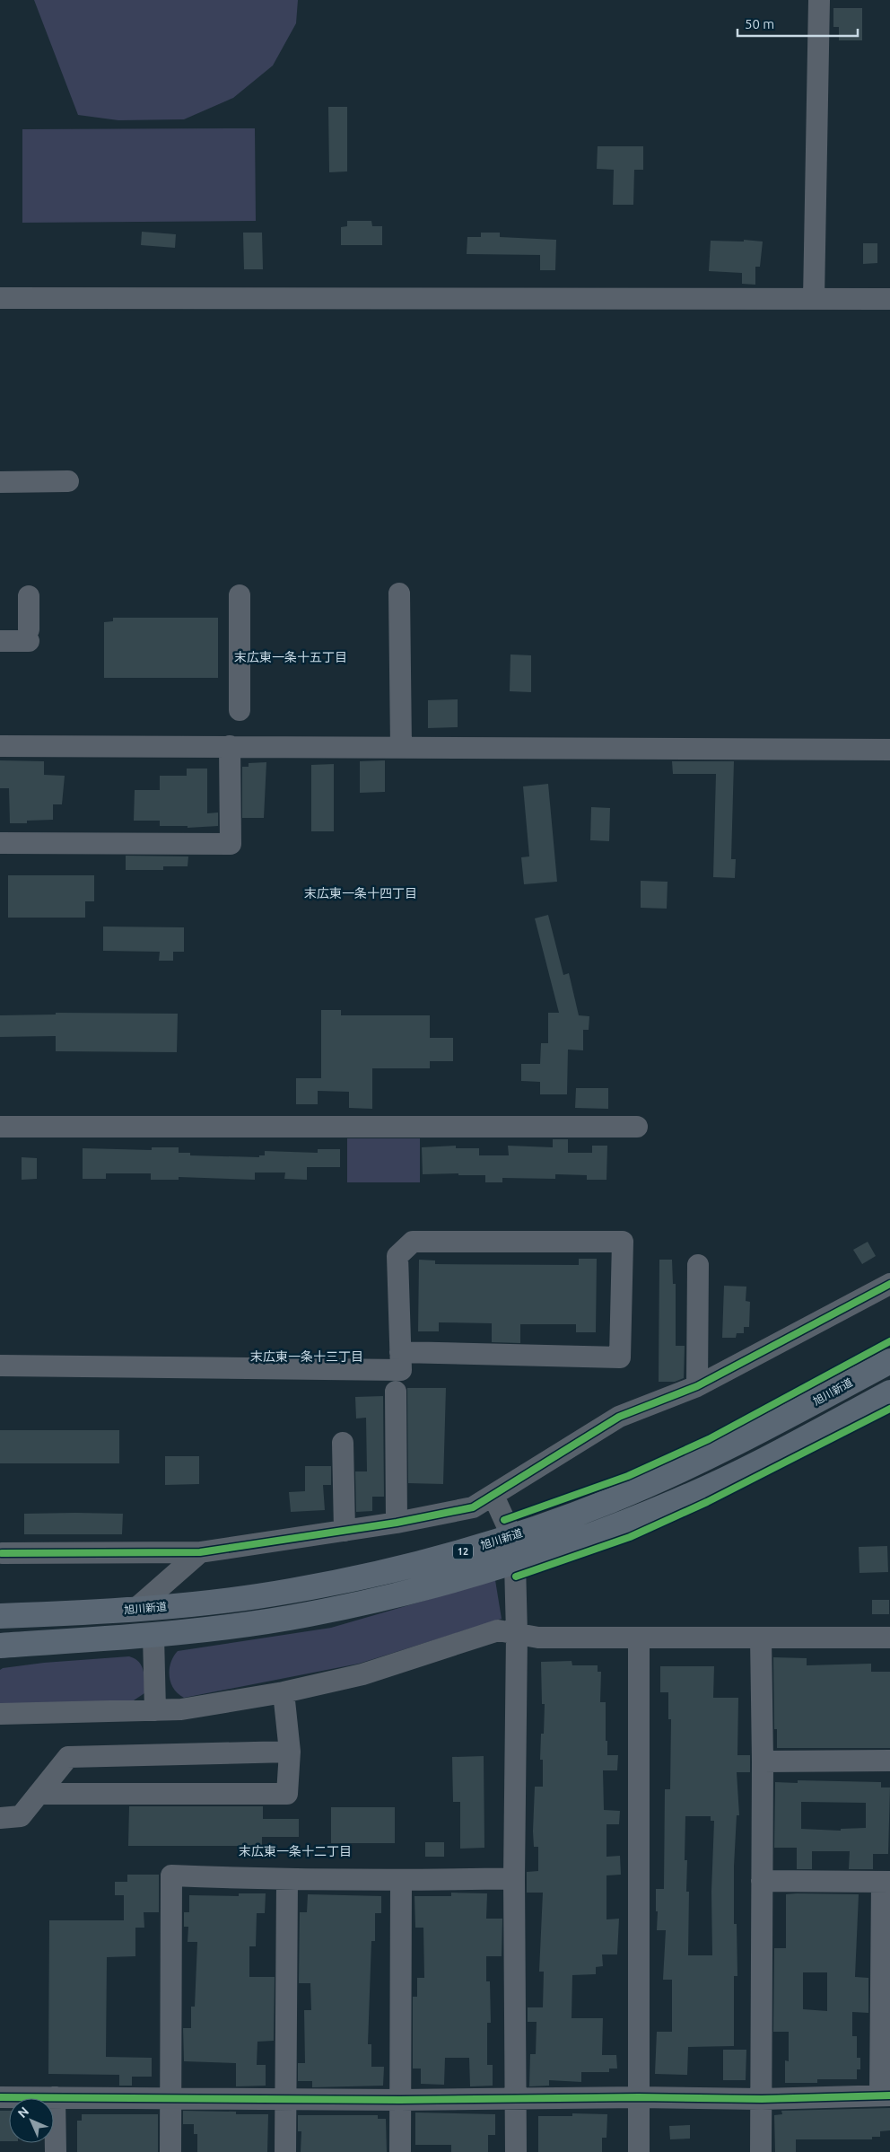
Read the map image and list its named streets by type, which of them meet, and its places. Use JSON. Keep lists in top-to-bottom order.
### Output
{
  "streets": {
    "highway": ["旭川新道", "12"]
  },
  "districts": [
    "末広東一条十五丁目",
    "末広東一条十四丁目",
    "末広東一条十三丁目",
    "末広東一条十二丁目"
  ],
  "scale_bar": "50 m",
  "north": "top left"
}
